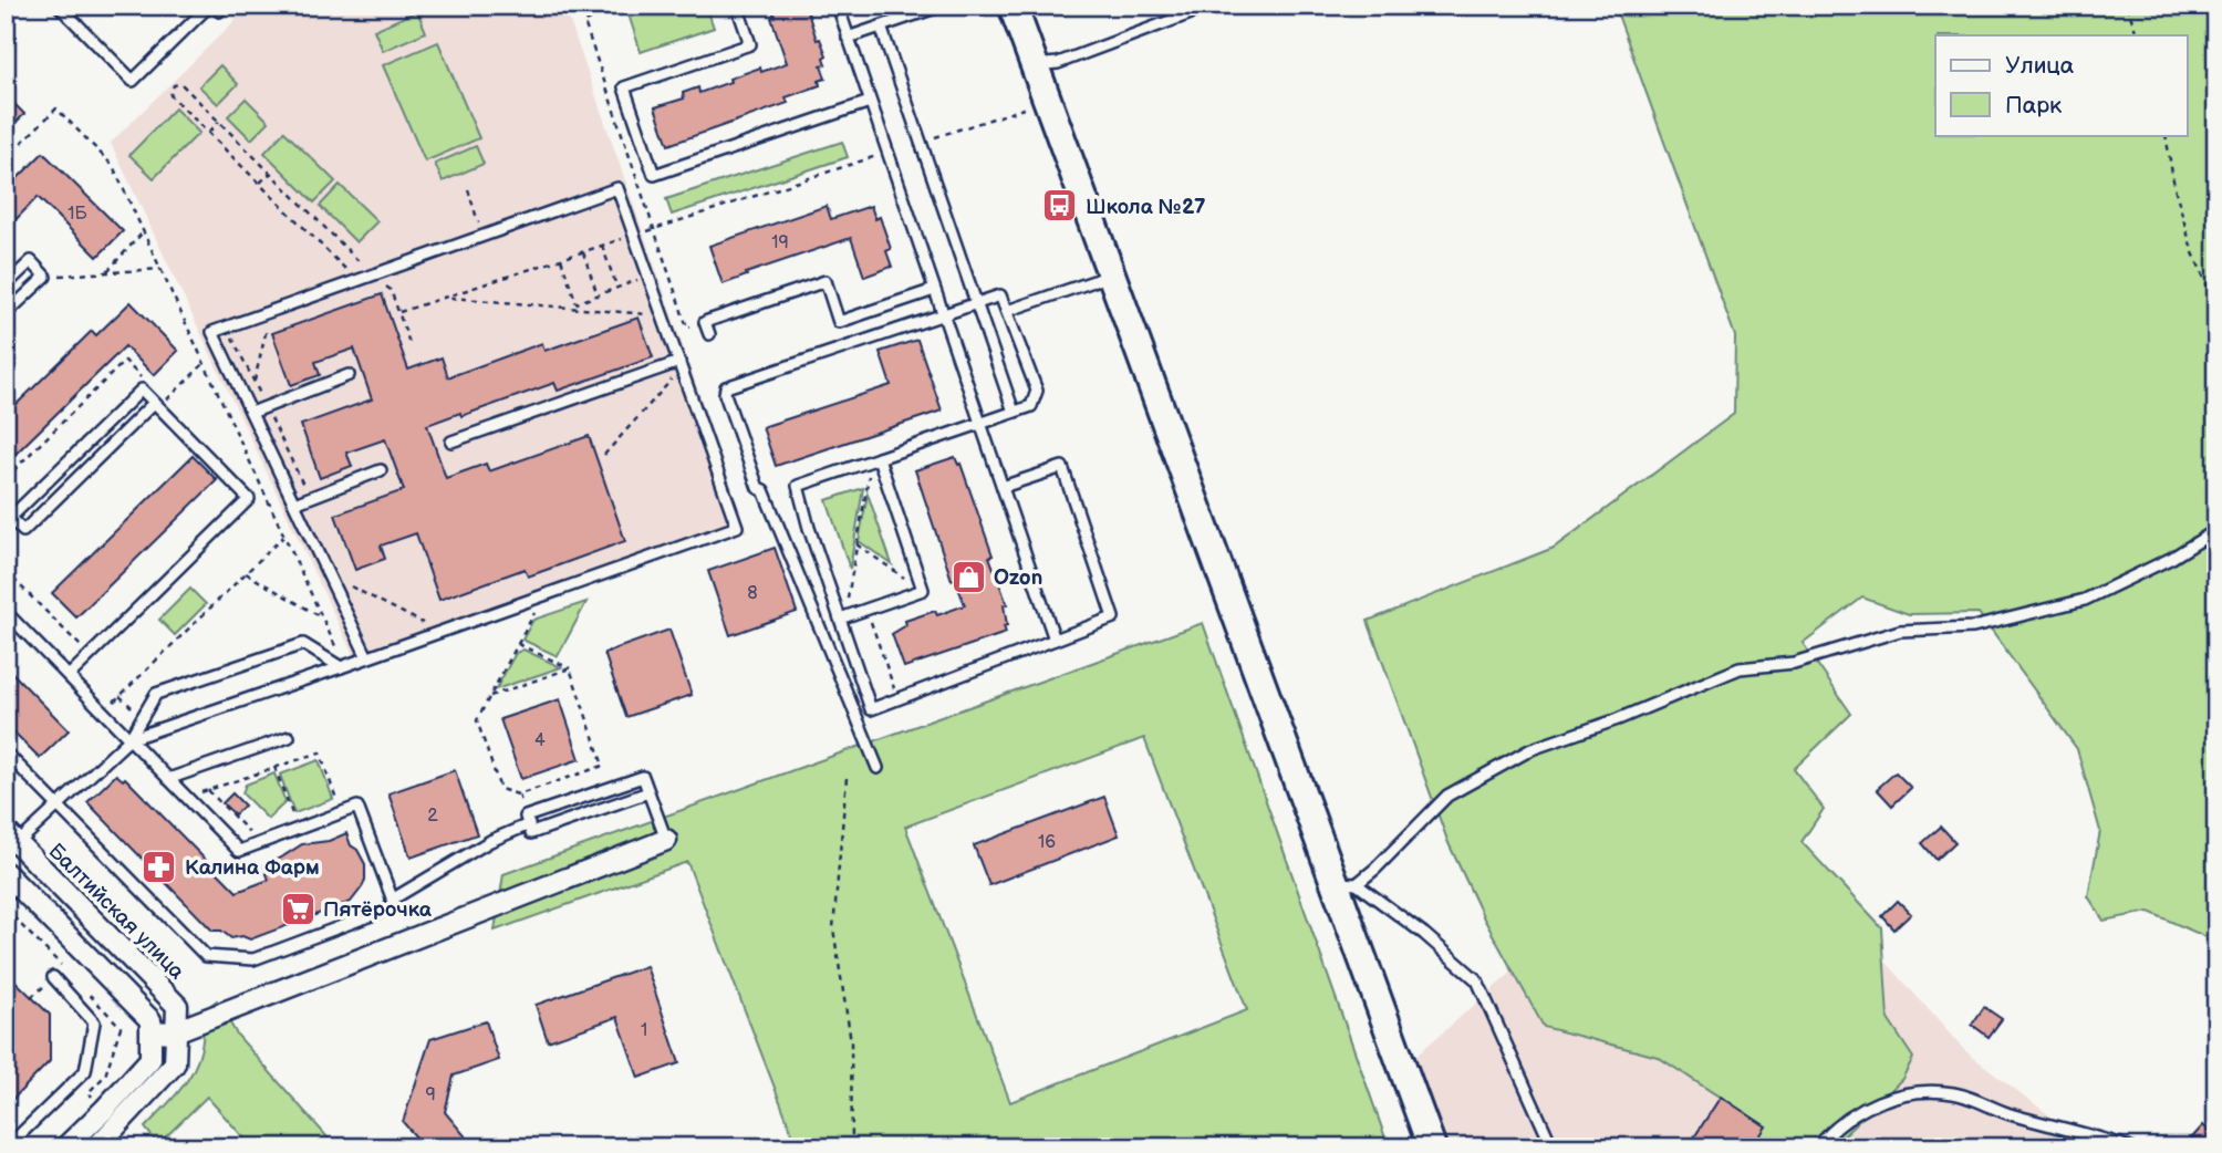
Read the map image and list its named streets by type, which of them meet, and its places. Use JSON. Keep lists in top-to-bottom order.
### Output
{
  "streets": {
    "street": ["Балтийская улица"]
  },
  "places": {
    "bus stop": ["Школа №27"],
    "shop": ["Ozon"],
    "pharmacy": ["Калина Фарм"],
    "supermarket": ["Пятёрочка"]
  },
  "house_numbers": [
    "1Б",
    "19",
    "8",
    "4",
    "2",
    "16",
    "1",
    "9"
  ],
  "legend": ["Улица", "Парк"]
}
